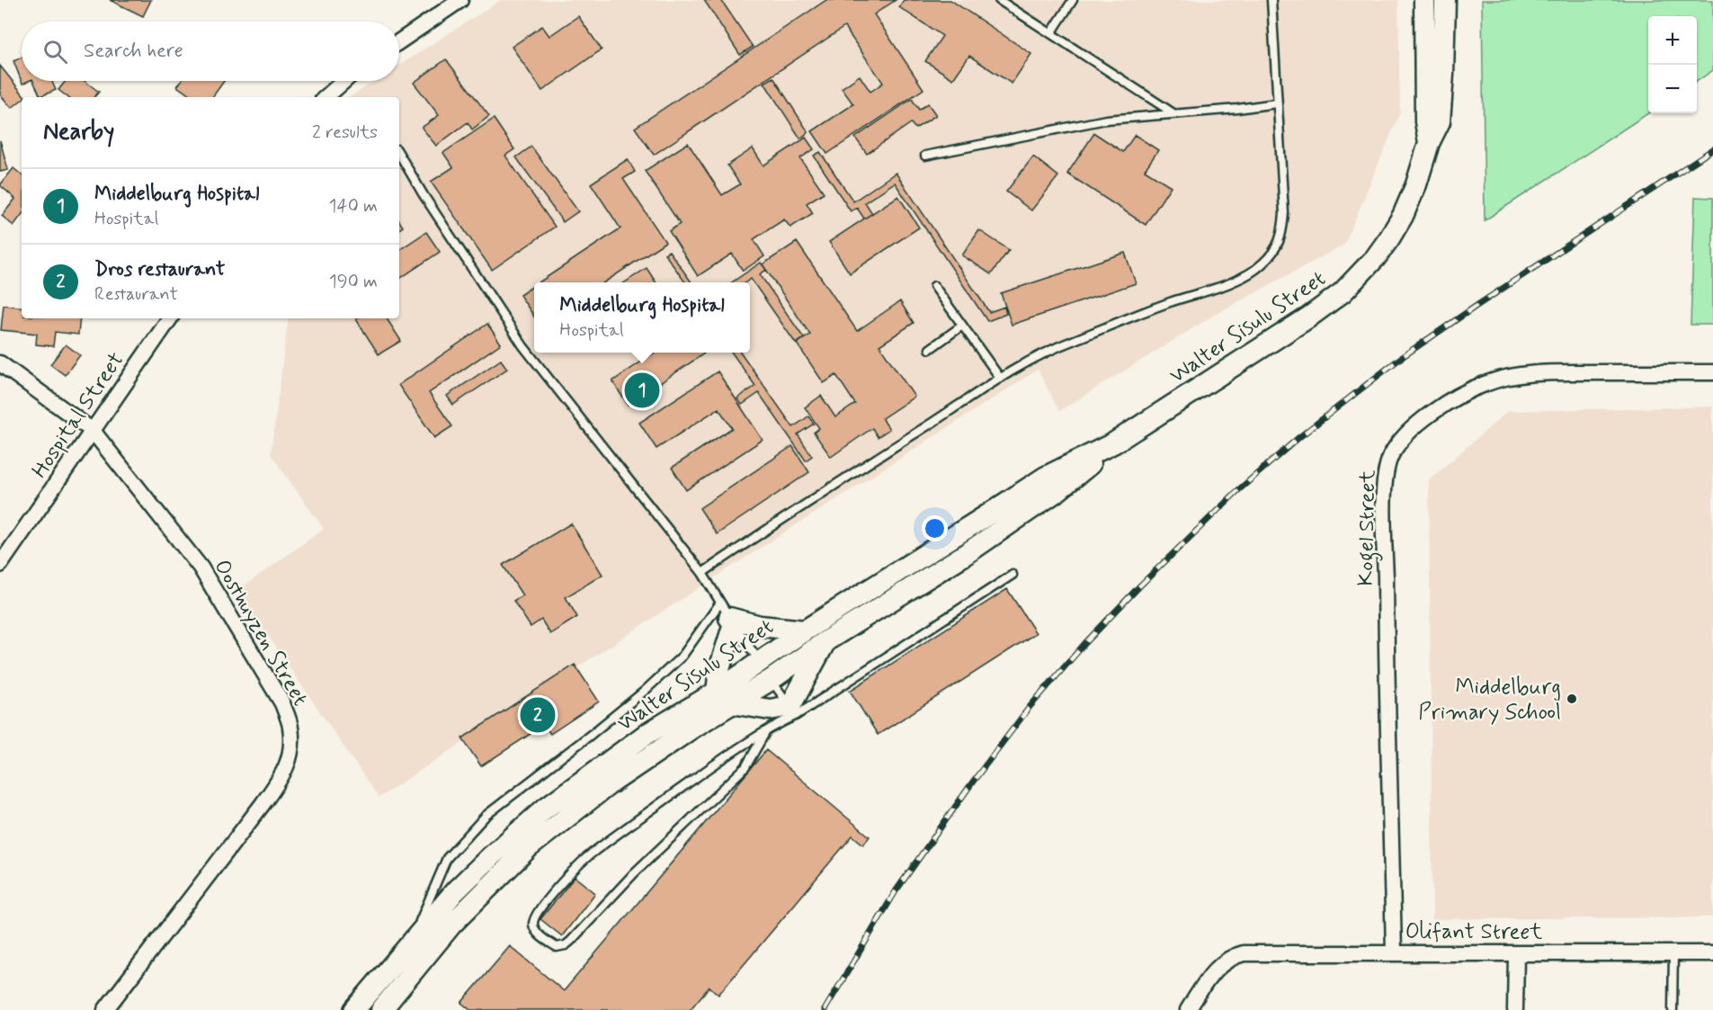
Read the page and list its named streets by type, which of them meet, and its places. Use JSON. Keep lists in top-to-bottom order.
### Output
{
  "streets": {
    "main road": ["Walter Sisulu Street"],
    "street": [
      "Hospital Street",
      "Kogel Street",
      "Oosthuyzen Street",
      "Olifant Street"
    ]
  },
  "crossings": [
    ["Hospital Street", "Oosthuyzen Street"],
    ["Kogel Street", "Olifant Street"]
  ],
  "places": ["Middelburg Primary School"],
  "page": {
    "map_buttons": ["+", "−"],
    "search": "Search here",
    "heading": ["Nearby", "2 results"],
    "list": [
      {
        "mark": "1",
        "name": "Middelburg Hospital",
        "note": "Hospital",
        "value": "140 m"
      },
      {
        "mark": "2",
        "name": "Dros restaurant",
        "note": "Restaurant",
        "value": "190 m"
      }
    ],
    "popup": ["Middelburg Hospital", "Hospital"],
    "pins": ["1", "2"]
  }
}
